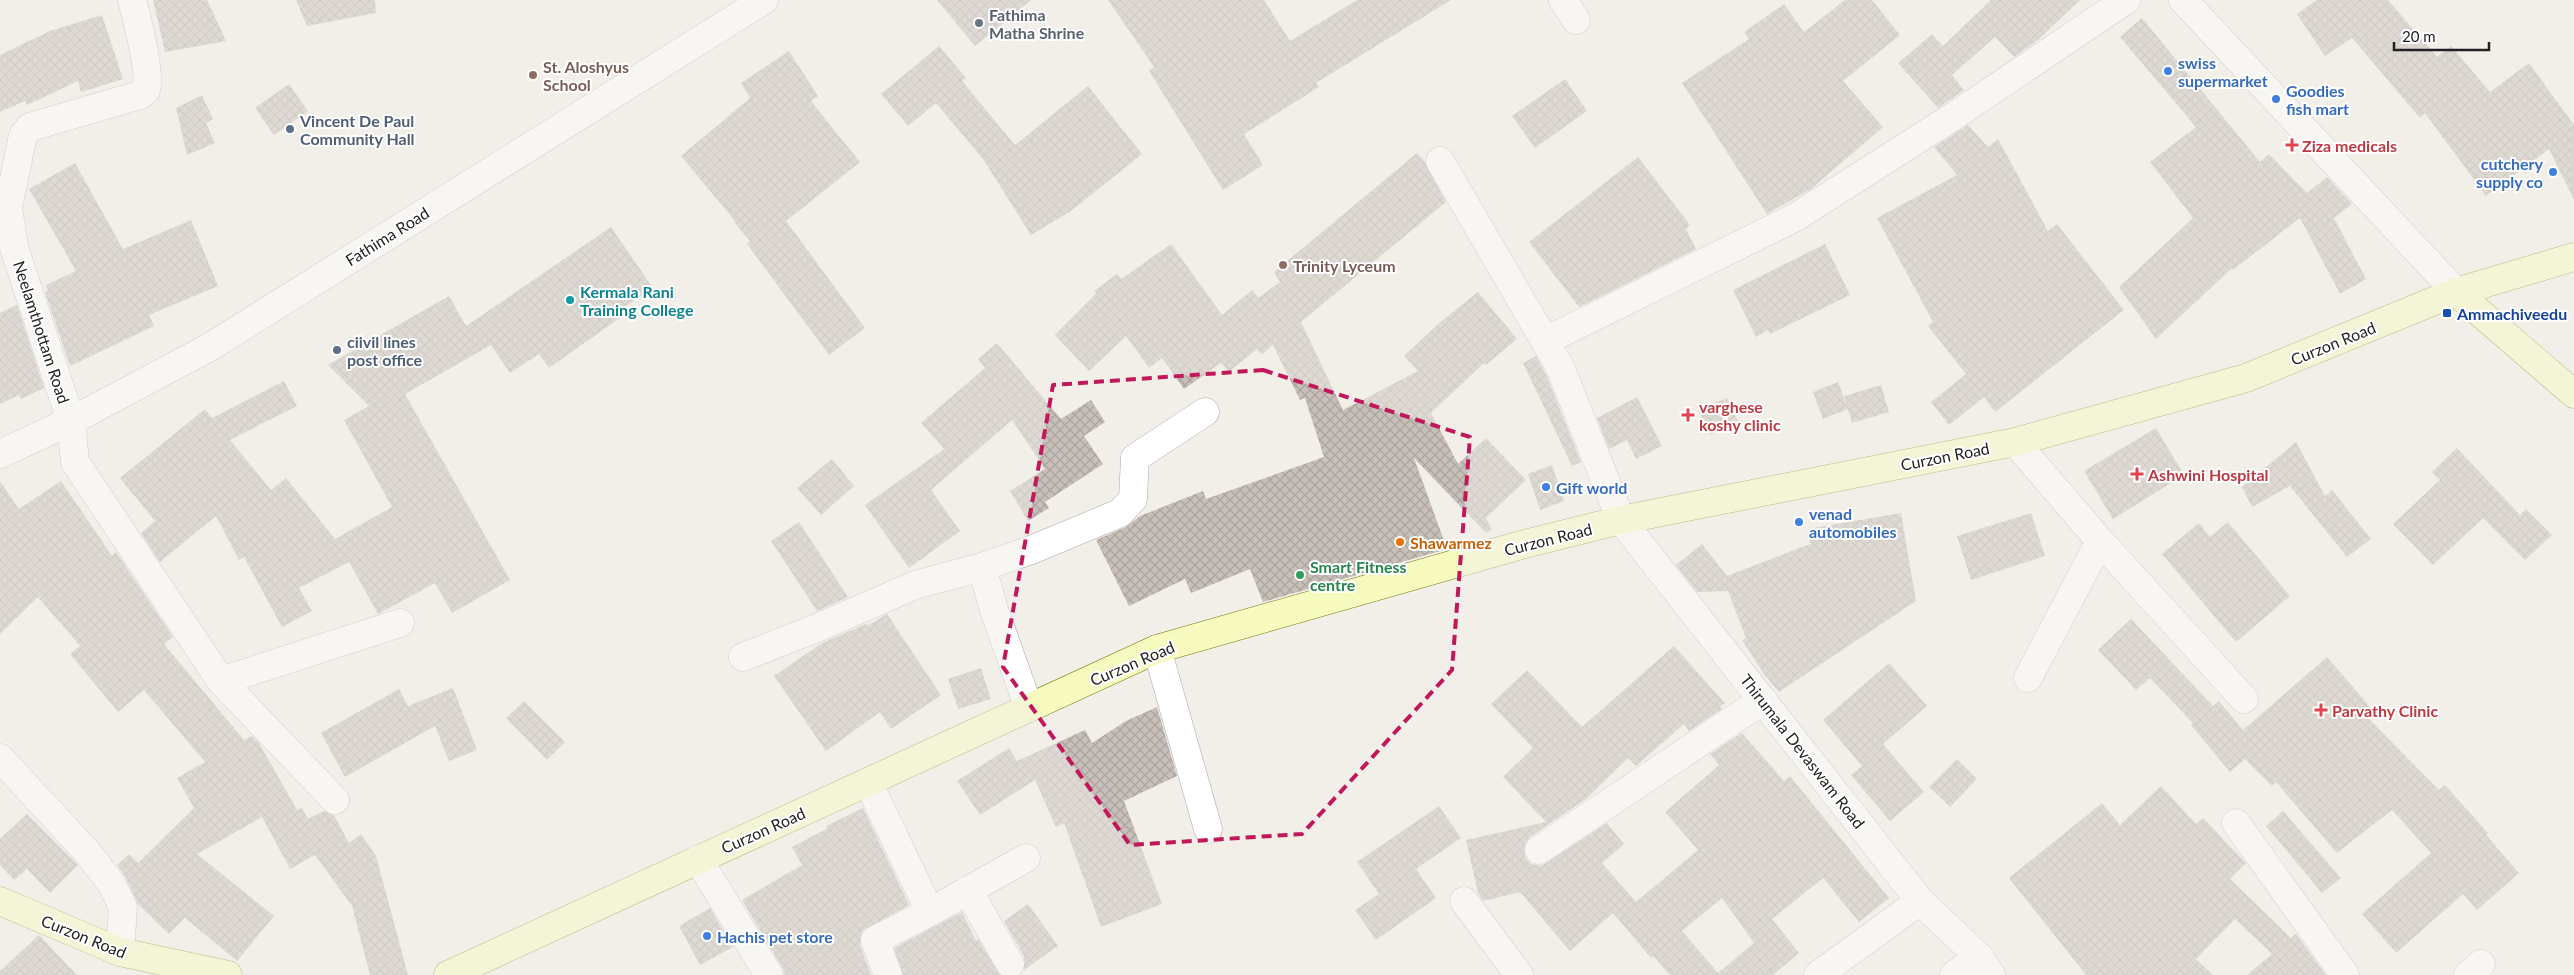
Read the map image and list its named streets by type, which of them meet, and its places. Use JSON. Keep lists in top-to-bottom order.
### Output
{
  "streets": {
    "main road": ["Curzon Road"],
    "street": ["Fathima Road", "Neelamthottam Road", "Thirumala Devaswam Road"]
  },
  "crossings": [
    ["Fathima Road", "Neelamthottam Road"],
    ["Curzon Road", "Thirumala Devaswam Road"]
  ],
  "places": {
    "other": [
      "Fathima Matha Shrine",
      "swiss supermarket",
      "St. Aloshyus School",
      "Goodies fish mart",
      "Vincent De Paul Community Hall",
      "cutchery supply co",
      "Trinity Lyceum",
      "Kermala Rani Training College",
      "ciivil lines post office",
      "Gift world",
      "venad automobiles",
      "Shawarmez",
      "Smart Fitness centre",
      "Hachis pet store"
    ],
    "health": [
      "Ziza medicals",
      "varghese koshy clinic",
      "Ashwini Hospital",
      "Parvathy Clinic"
    ],
    "transit": ["Ammachiveedu"]
  },
  "scale_bar": "20 m"
}
